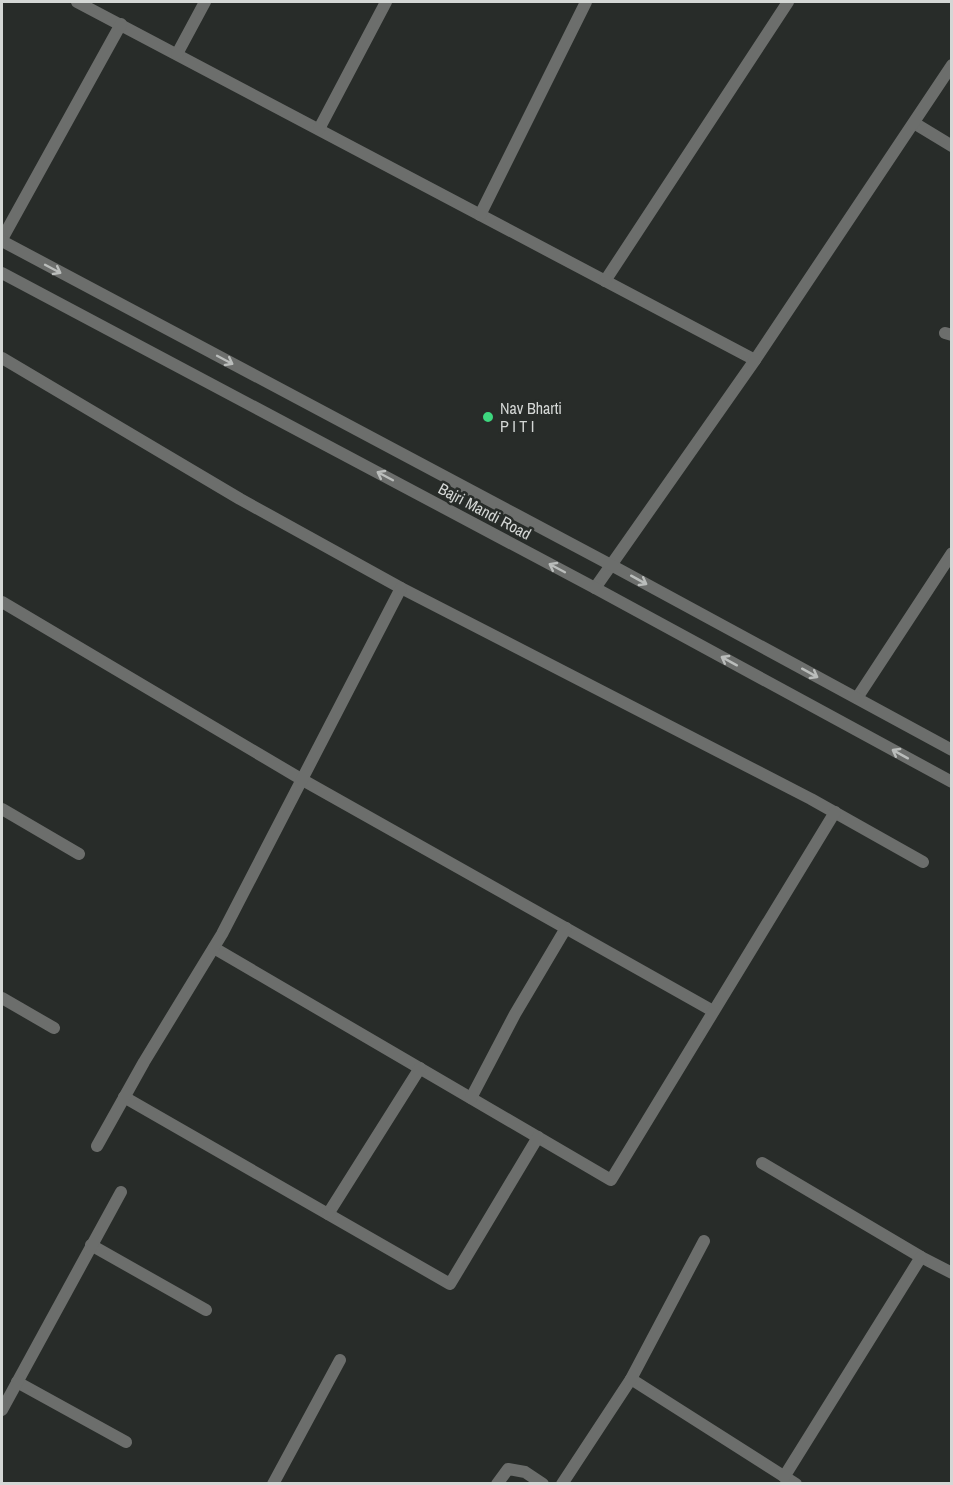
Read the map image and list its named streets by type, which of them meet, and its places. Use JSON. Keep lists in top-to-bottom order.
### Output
{
  "streets": {
    "street": ["Bajri Mandi Road"]
  },
  "places": ["Nav Bharti P I T I"]
}
